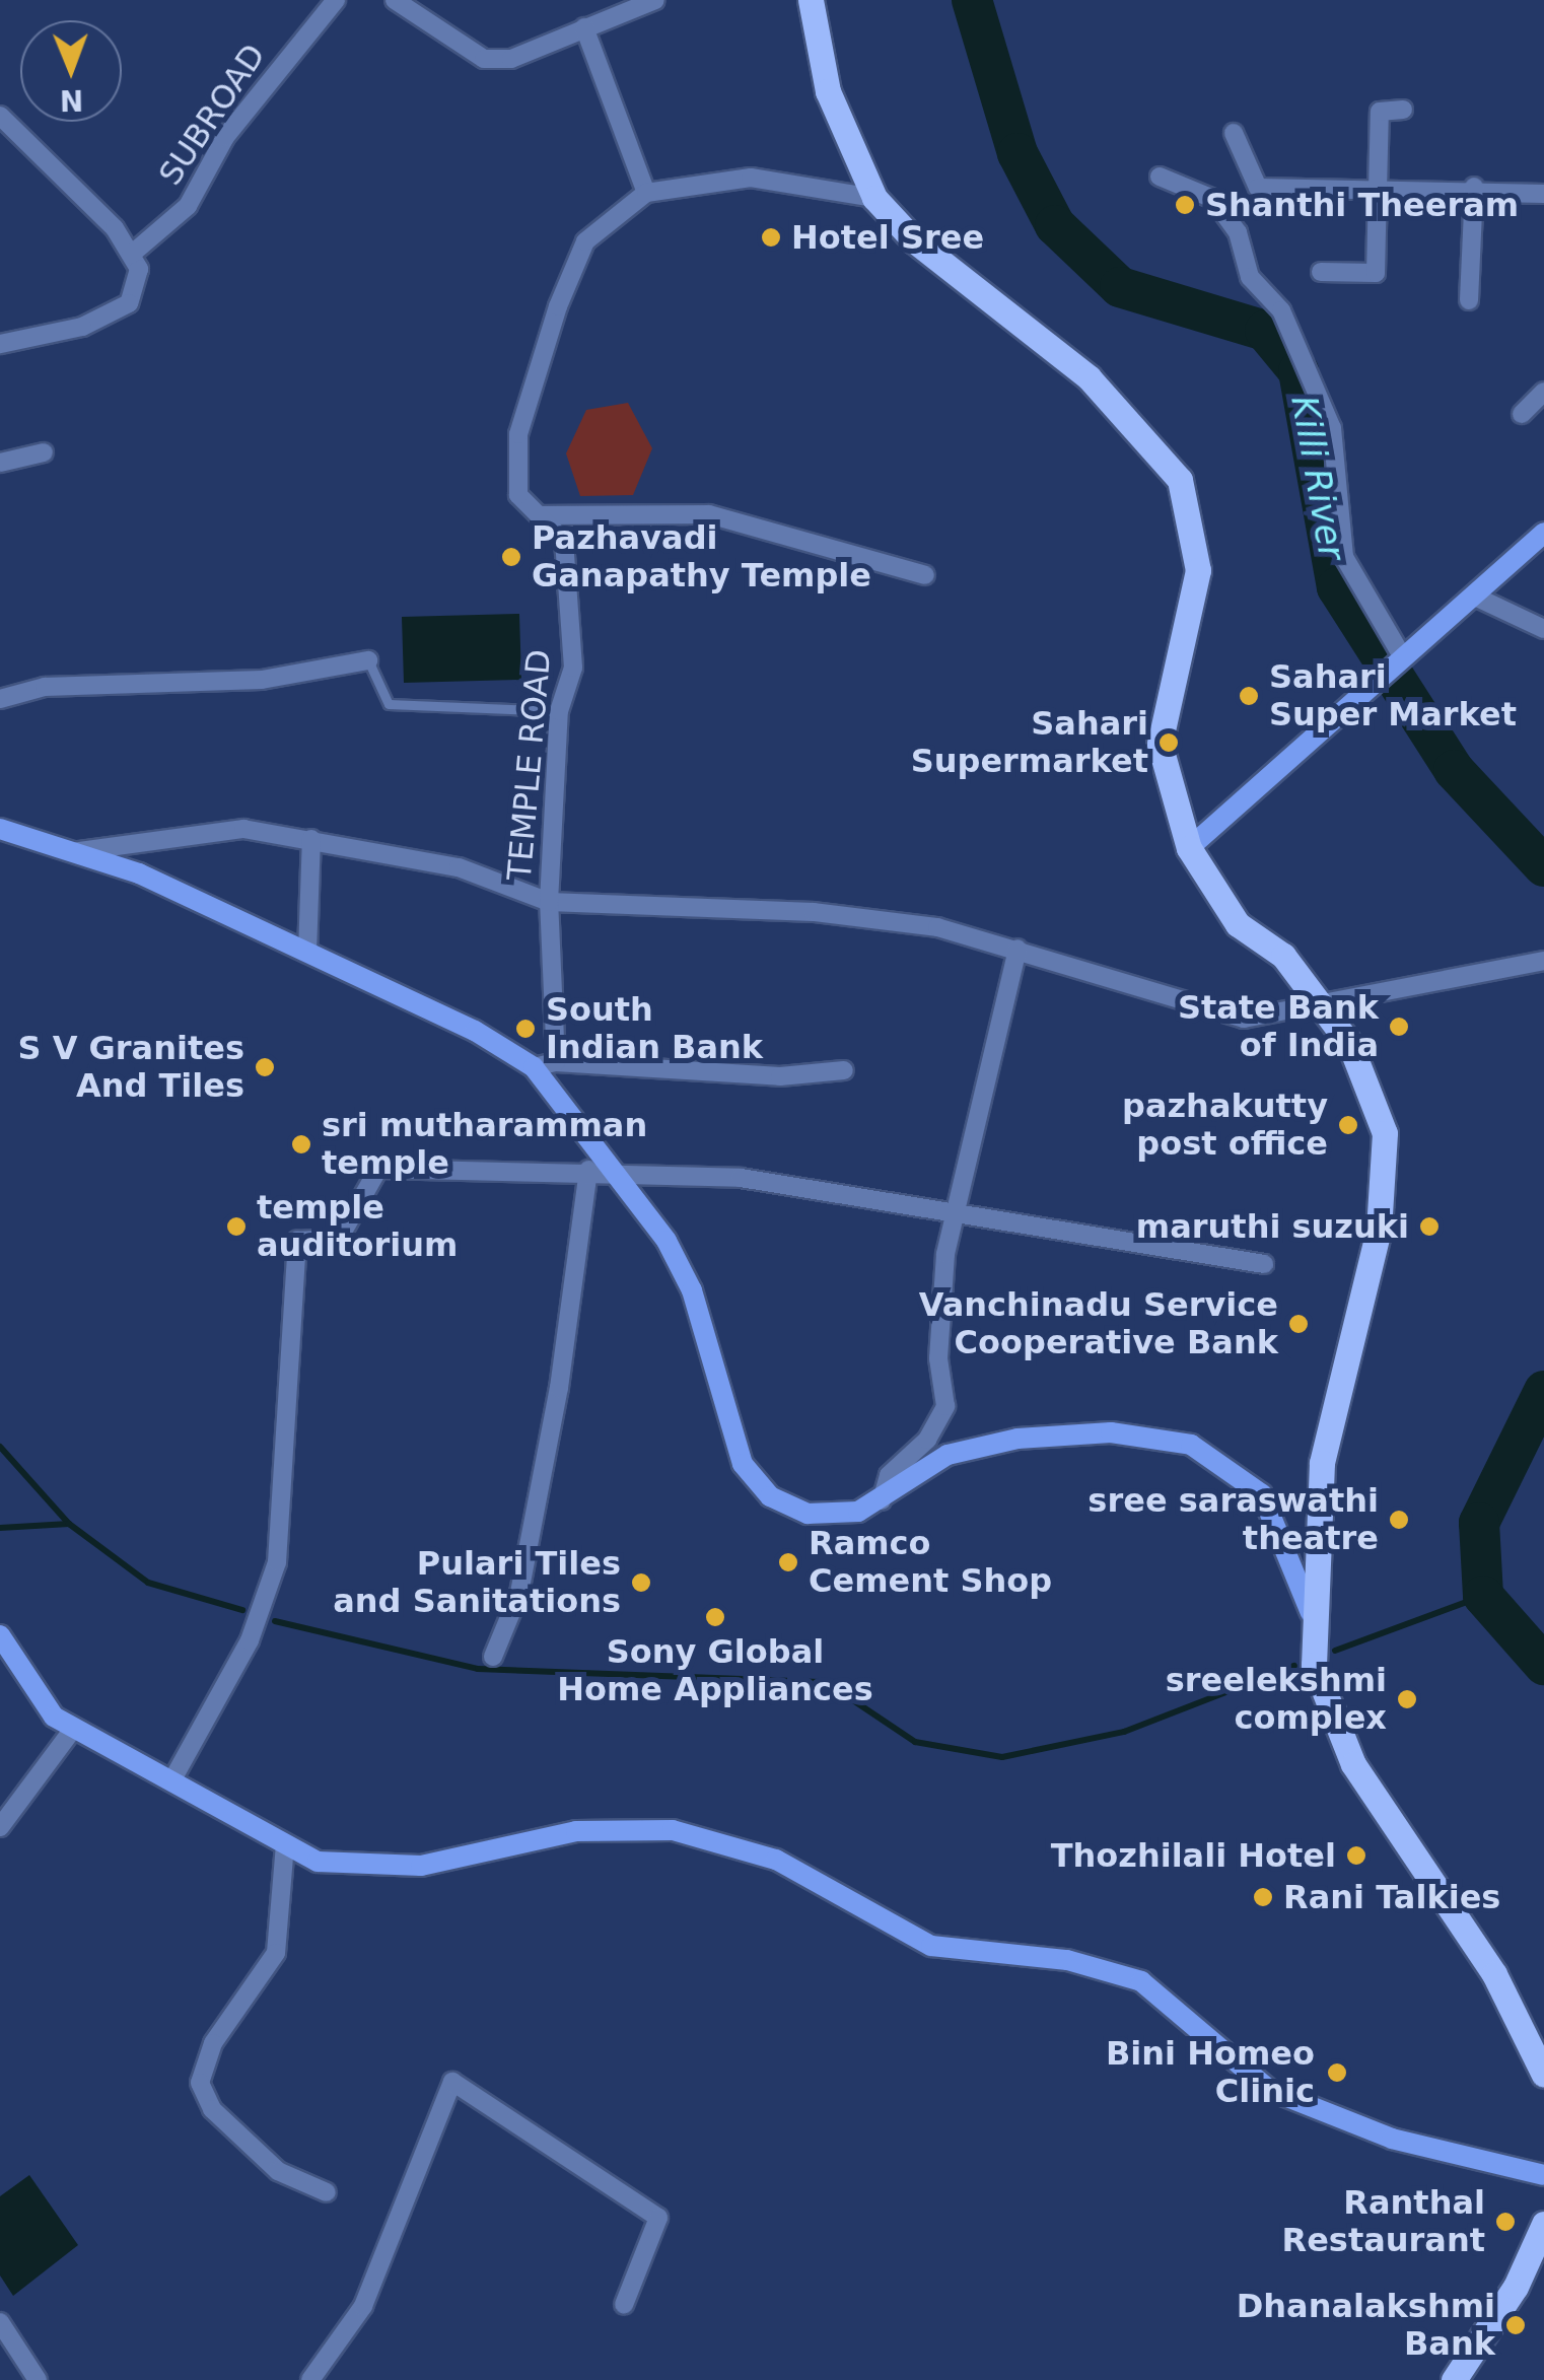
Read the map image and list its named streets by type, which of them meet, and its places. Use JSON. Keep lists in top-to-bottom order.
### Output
{
  "streets": {
    "street": ["SUBROAD", "TEMPLE ROAD"]
  },
  "water": ["Killi River"],
  "places": [
    "Shanthi Theeram",
    "Hotel Sree",
    "Pazhavadi Ganapathy Temple",
    "Sahari Super Market",
    "Sahari Supermarket",
    "State Bank of India",
    "South Indian Bank",
    "S V Granites And Tiles",
    "pazhakutty post office",
    "sri mutharamman temple",
    "temple auditorium",
    "maruthi suzuki",
    "Vanchinadu Service Cooperative Bank",
    "sree saraswathi theatre",
    "Ramco Cement Shop",
    "Pulari Tiles and Sanitations",
    "Sony Global Home Appliances",
    "sreelekshmi complex",
    "Thozhilali Hotel",
    "Rani Talkies",
    "Bini Homeo Clinic",
    "Ranthal Restaurant",
    "Dhanalakshmi Bank"
  ],
  "north": "bottom"
}
